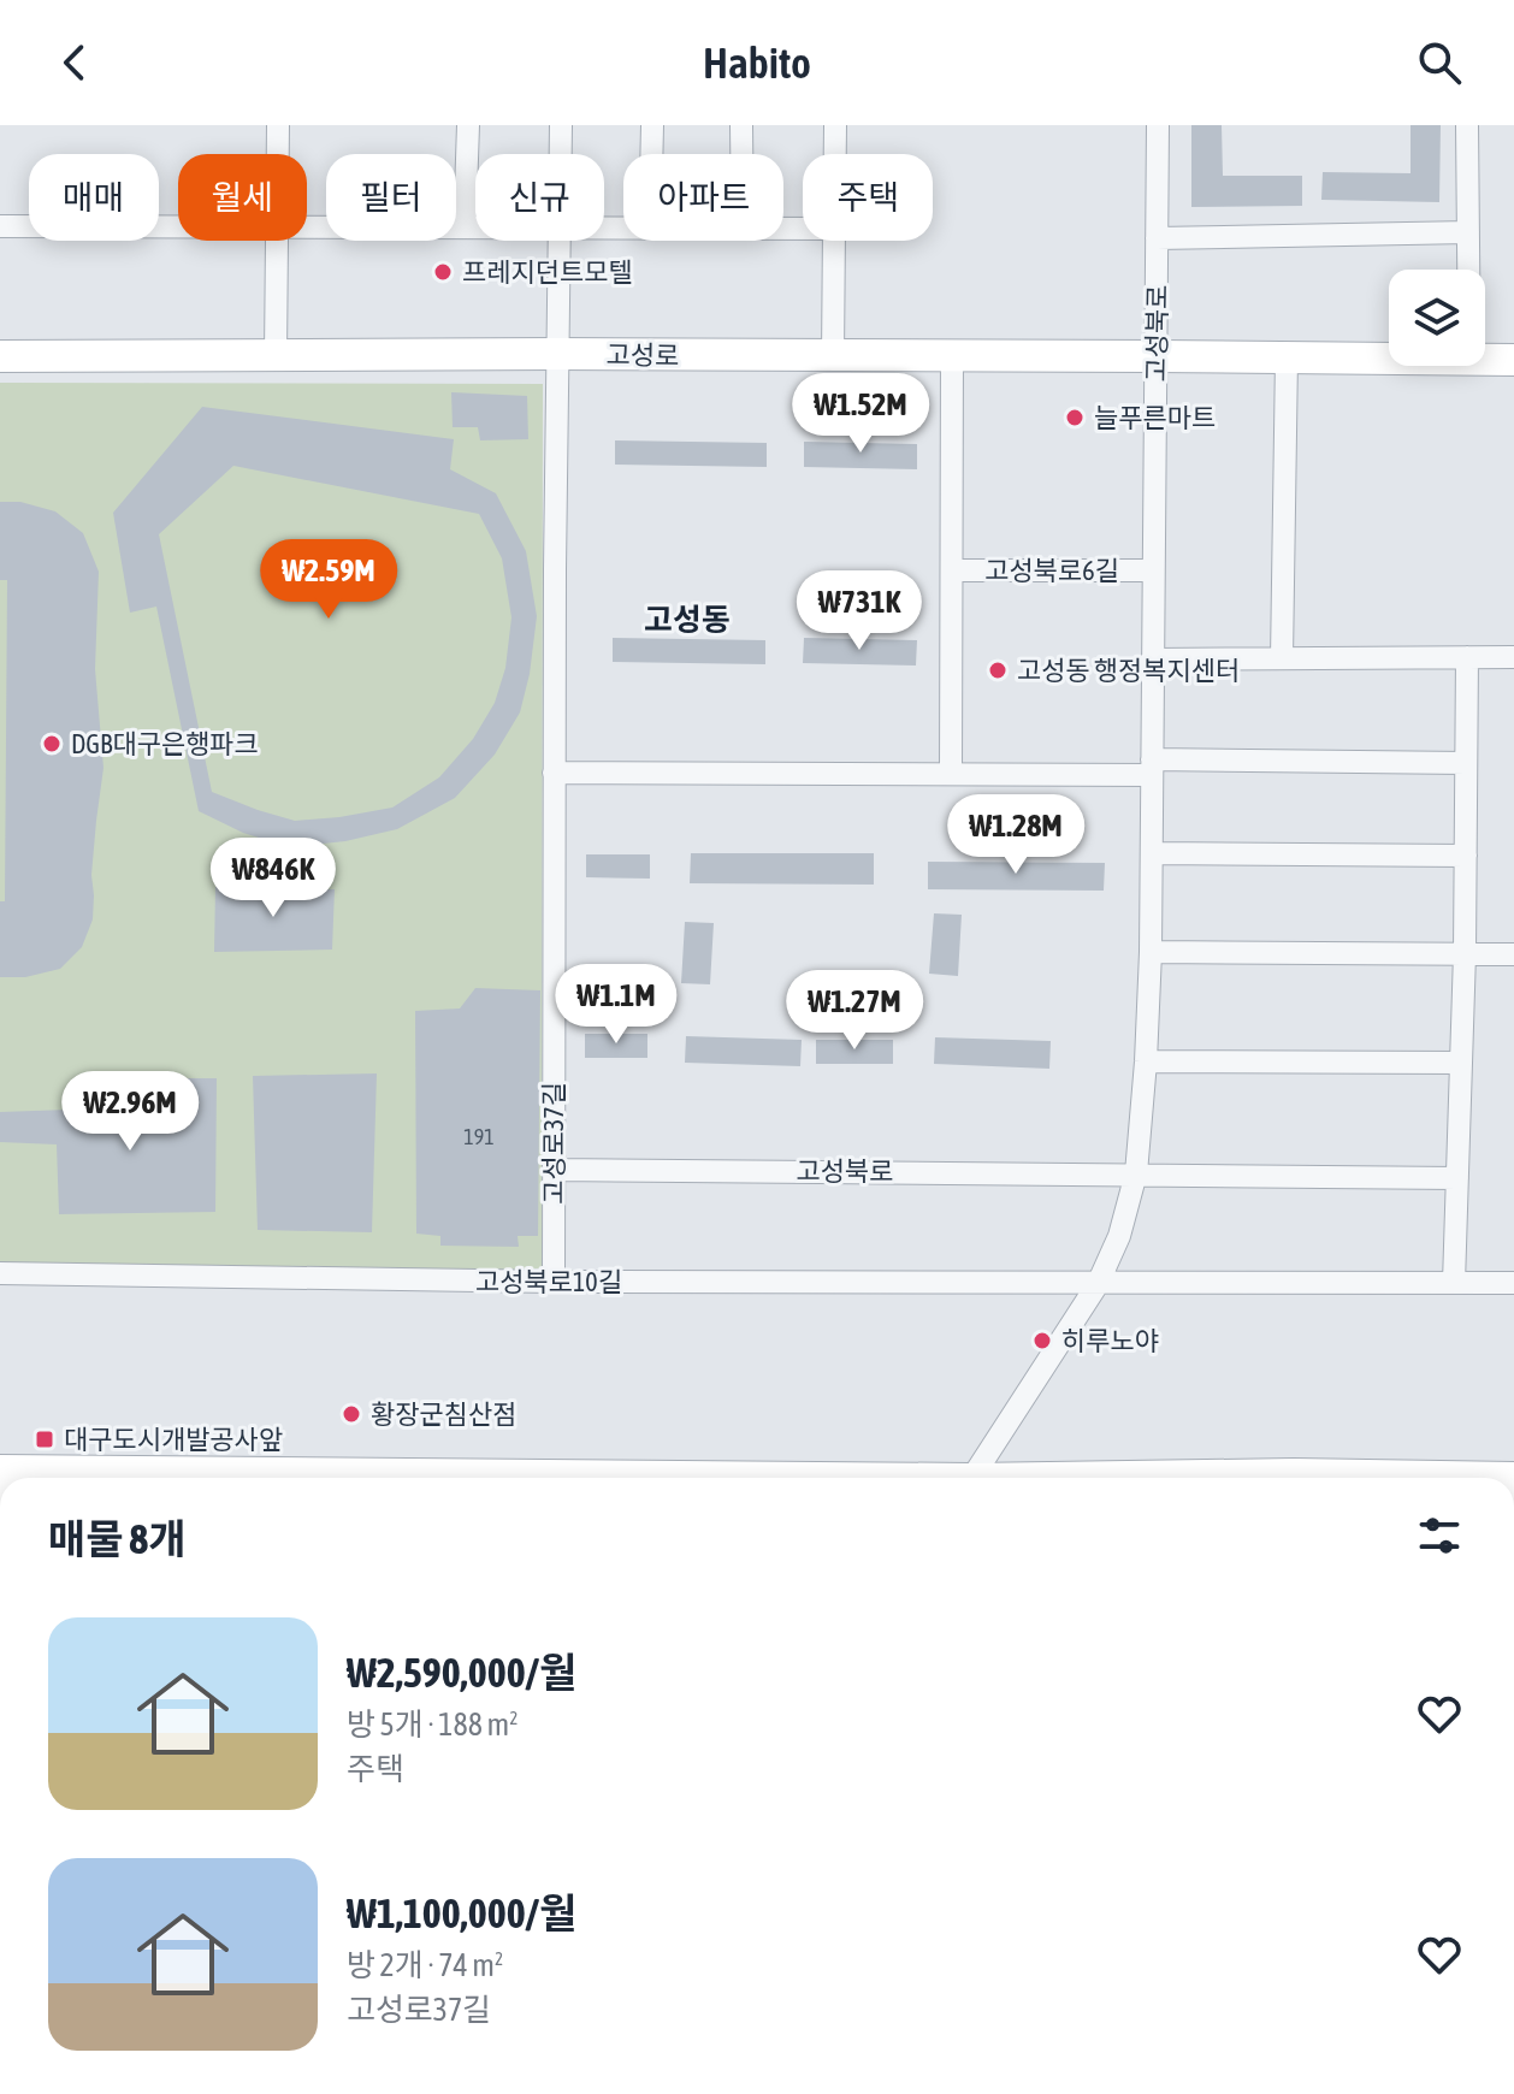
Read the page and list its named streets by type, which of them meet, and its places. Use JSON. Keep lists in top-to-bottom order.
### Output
{
  "streets": {
    "street": [
      "고성북로",
      "고성로",
      "고성북로6길",
      "고성로37길",
      "고성북로10길"
    ]
  },
  "crossings": [
    ["고성북로", "고성로"],
    ["고성북로", "고성북로6길"],
    ["고성북로", "고성로37길"],
    ["고성북로", "고성북로10길"],
    ["고성로", "고성로37길"],
    ["고성로37길", "고성북로10길"]
  ],
  "districts": ["고성동"],
  "places": {
    "other": [
      "프레지던트모텔",
      "늘푸른마트",
      "고성동 행정복지센터",
      "DGB대구은행파크",
      "히루노야",
      "황장군침산점"
    ],
    "transit": ["대구도시개발공사앞"]
  },
  "house_numbers": ["191"],
  "page": {
    "header": "Habito",
    "chip": [
      "매매",
      "월세",
      "필터",
      "신규",
      "아파트",
      "주택"
    ],
    "price": [
      "₩1.52M",
      "₩2.59M",
      "₩731K",
      "₩1.28M",
      "₩846K",
      "₩1.1M",
      "₩1.27M",
      "₩2.96M"
    ],
    "heading": "매물 8개",
    "list": [
      {
        "name": "₩2,590,000/월",
        "note": "방 5개 · 188 m² · 주택"
      },
      {
        "name": "₩1,100,000/월",
        "note": "방 2개 · 74 m² · 고성로37길"
      }
    ]
  }
}
